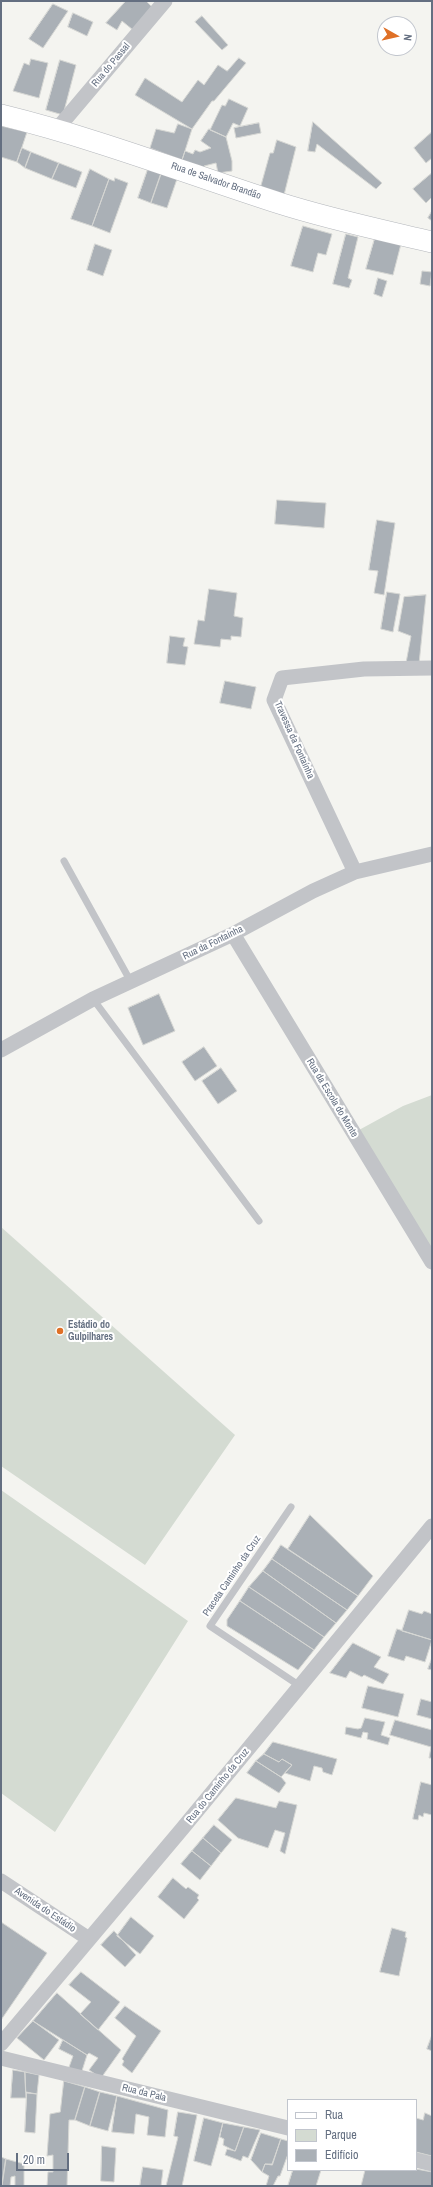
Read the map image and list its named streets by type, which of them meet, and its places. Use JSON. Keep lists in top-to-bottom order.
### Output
{
  "streets": {
    "main road": ["Rua de Salvador Brandão"],
    "street": [
      "Rua do Passal",
      "Travessa da Fontaínha",
      "Rua da Fontaínha",
      "Rua da Escola do Monte",
      "Rua do Caminho da Cruz",
      "Avenida do Estádio",
      "Rua da Pala"
    ],
    "lane": ["Praceta Caminho da Cruz"]
  },
  "crossings": [
    ["Rua do Passal", "Rua de Salvador Brandão"],
    ["Travessa da Fontaínha", "Rua da Fontaínha"],
    ["Rua da Fontaínha", "Rua da Escola do Monte"],
    ["Praceta Caminho da Cruz", "Rua do Caminho da Cruz"],
    ["Rua do Caminho da Cruz", "Avenida do Estádio"]
  ],
  "places": ["Estádio do Gulpilhares"],
  "legend": ["Rua", "Parque", "Edifício"],
  "scale_bar": "20 m",
  "north": "right"
}
